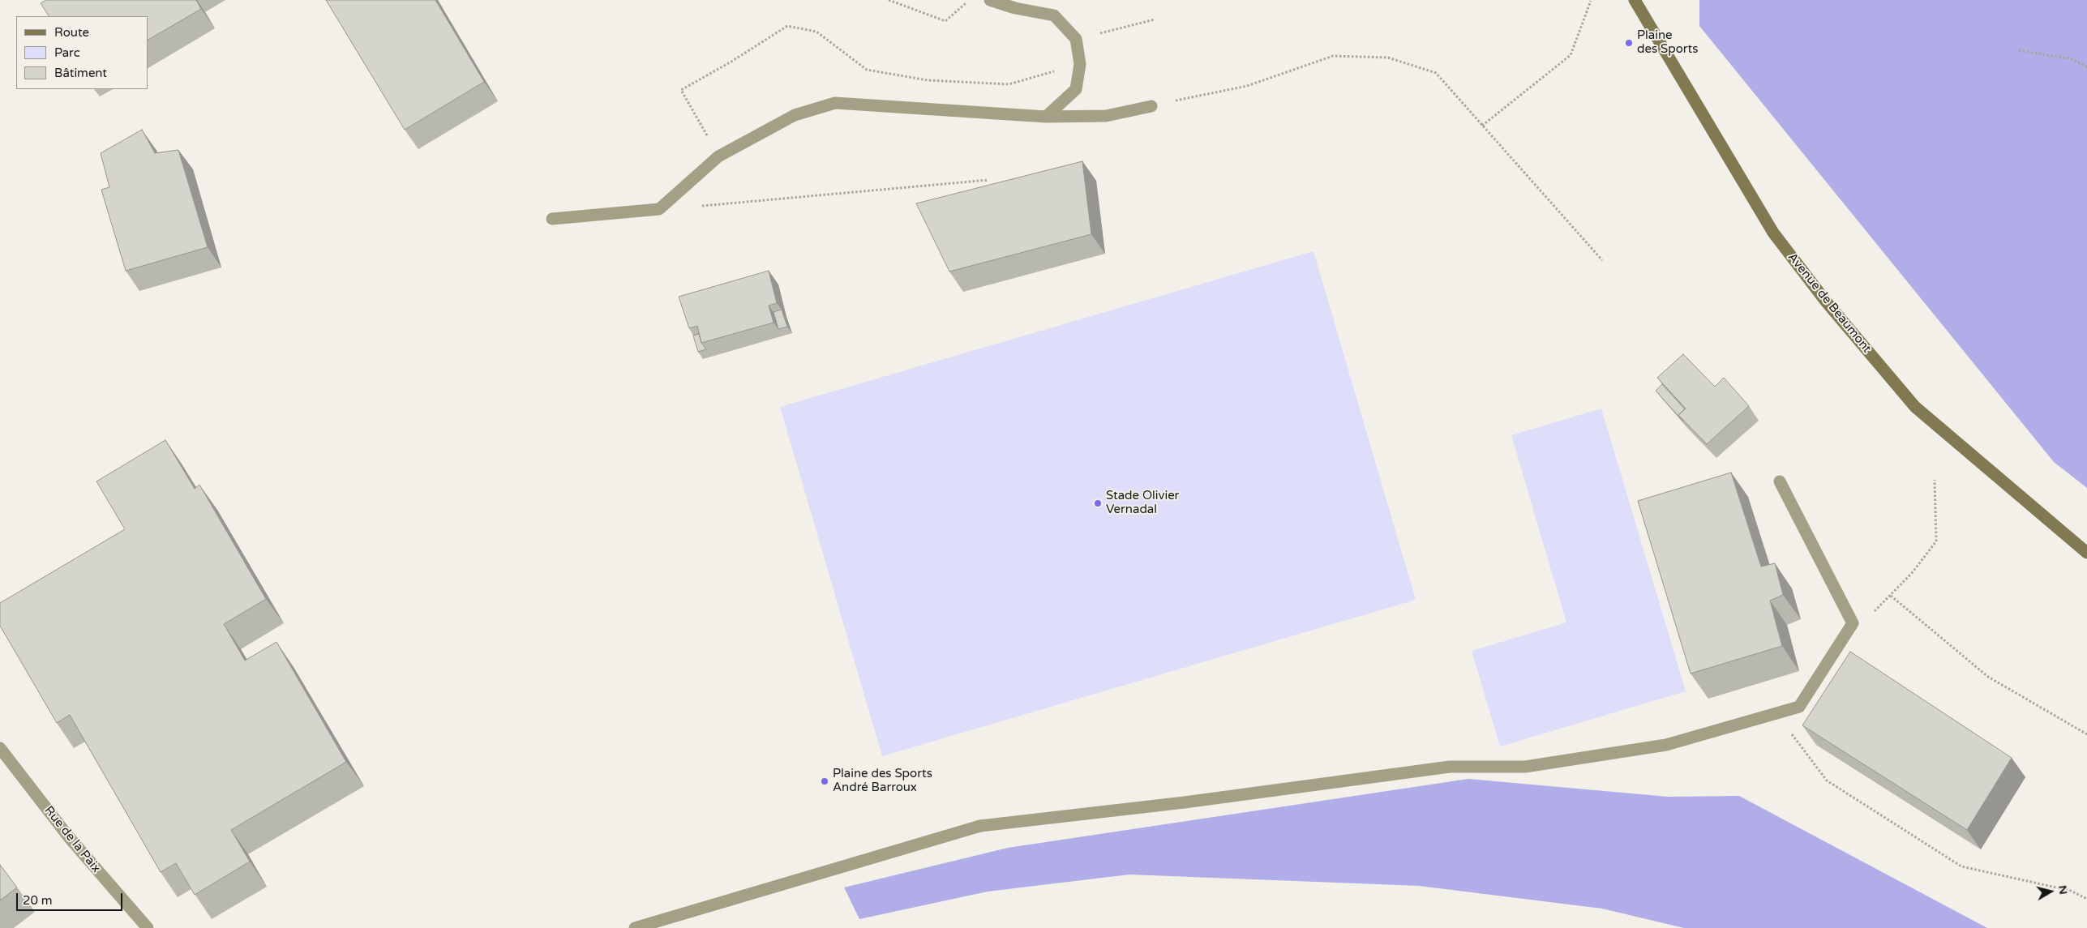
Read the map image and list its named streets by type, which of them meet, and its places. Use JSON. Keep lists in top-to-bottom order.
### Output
{
  "streets": {
    "main road": ["Avenue de Beaumont"],
    "street": ["Rue de la Paix"]
  },
  "places": ["Plaine des Sports", "Stade Olivier Vernadal", "Plaine des Sports André Barroux"],
  "legend": ["Route", "Parc", "Bâtiment"],
  "scale_bar": "20 m",
  "north": "right"
}
